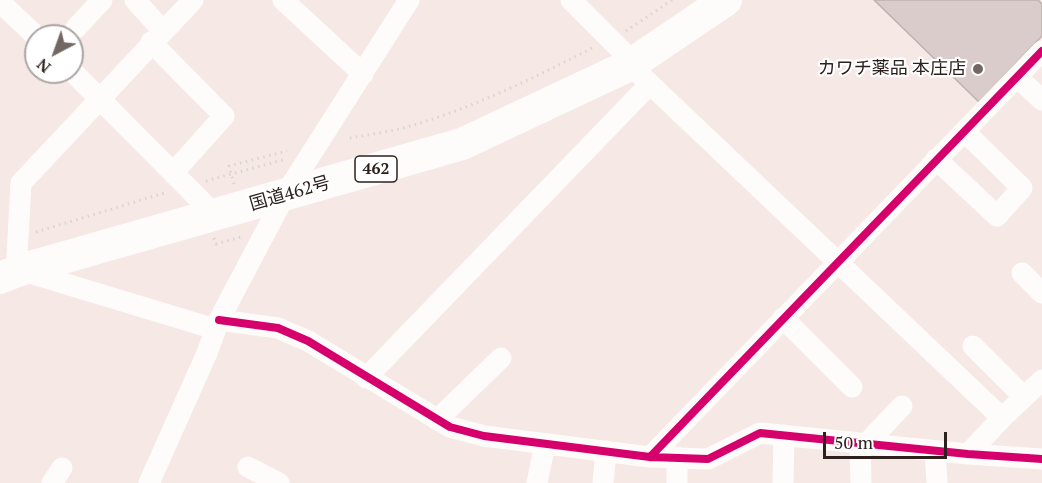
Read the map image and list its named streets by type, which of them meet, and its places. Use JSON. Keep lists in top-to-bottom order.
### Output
{
  "streets": {
    "highway": ["462", "国道462号"]
  },
  "places": ["カワチ薬品 本庄店"],
  "scale_bar": "50 m",
  "north": "bottom left"
}
